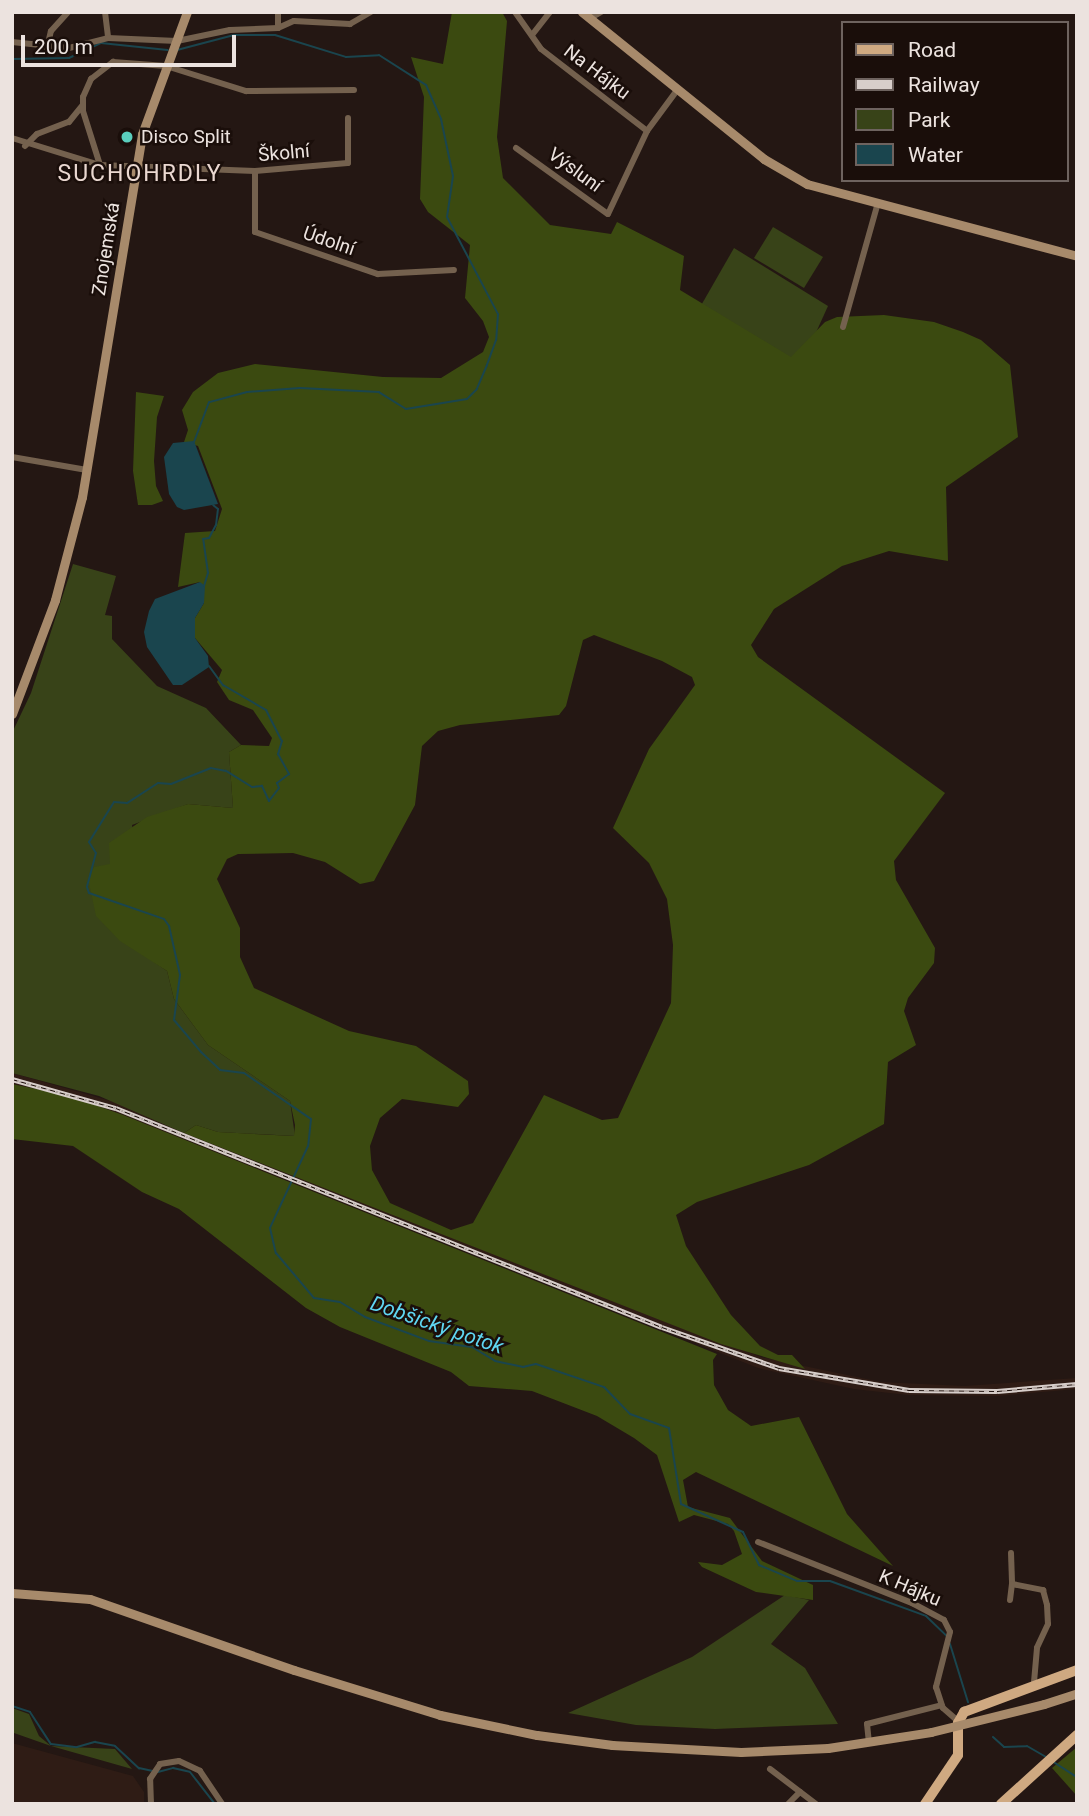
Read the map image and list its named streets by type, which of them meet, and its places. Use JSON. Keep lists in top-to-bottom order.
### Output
{
  "streets": {
    "main road": ["Znojemská"],
    "street": [
      "Na Hájku",
      "Školní",
      "Výsluní",
      "Údolní",
      "K Hájku"
    ]
  },
  "crossings": [
    ["Na Hájku", "Výsluní"],
    ["Školní", "Údolní"],
    ["Školní", "Znojemská"]
  ],
  "districts": ["SUCHOHRDLY"],
  "water": ["Dobšický potok"],
  "places": ["Disco Split"],
  "legend": [
    "Road",
    "Railway",
    "Park",
    "Water"
  ],
  "scale_bar": "200 m"
}
